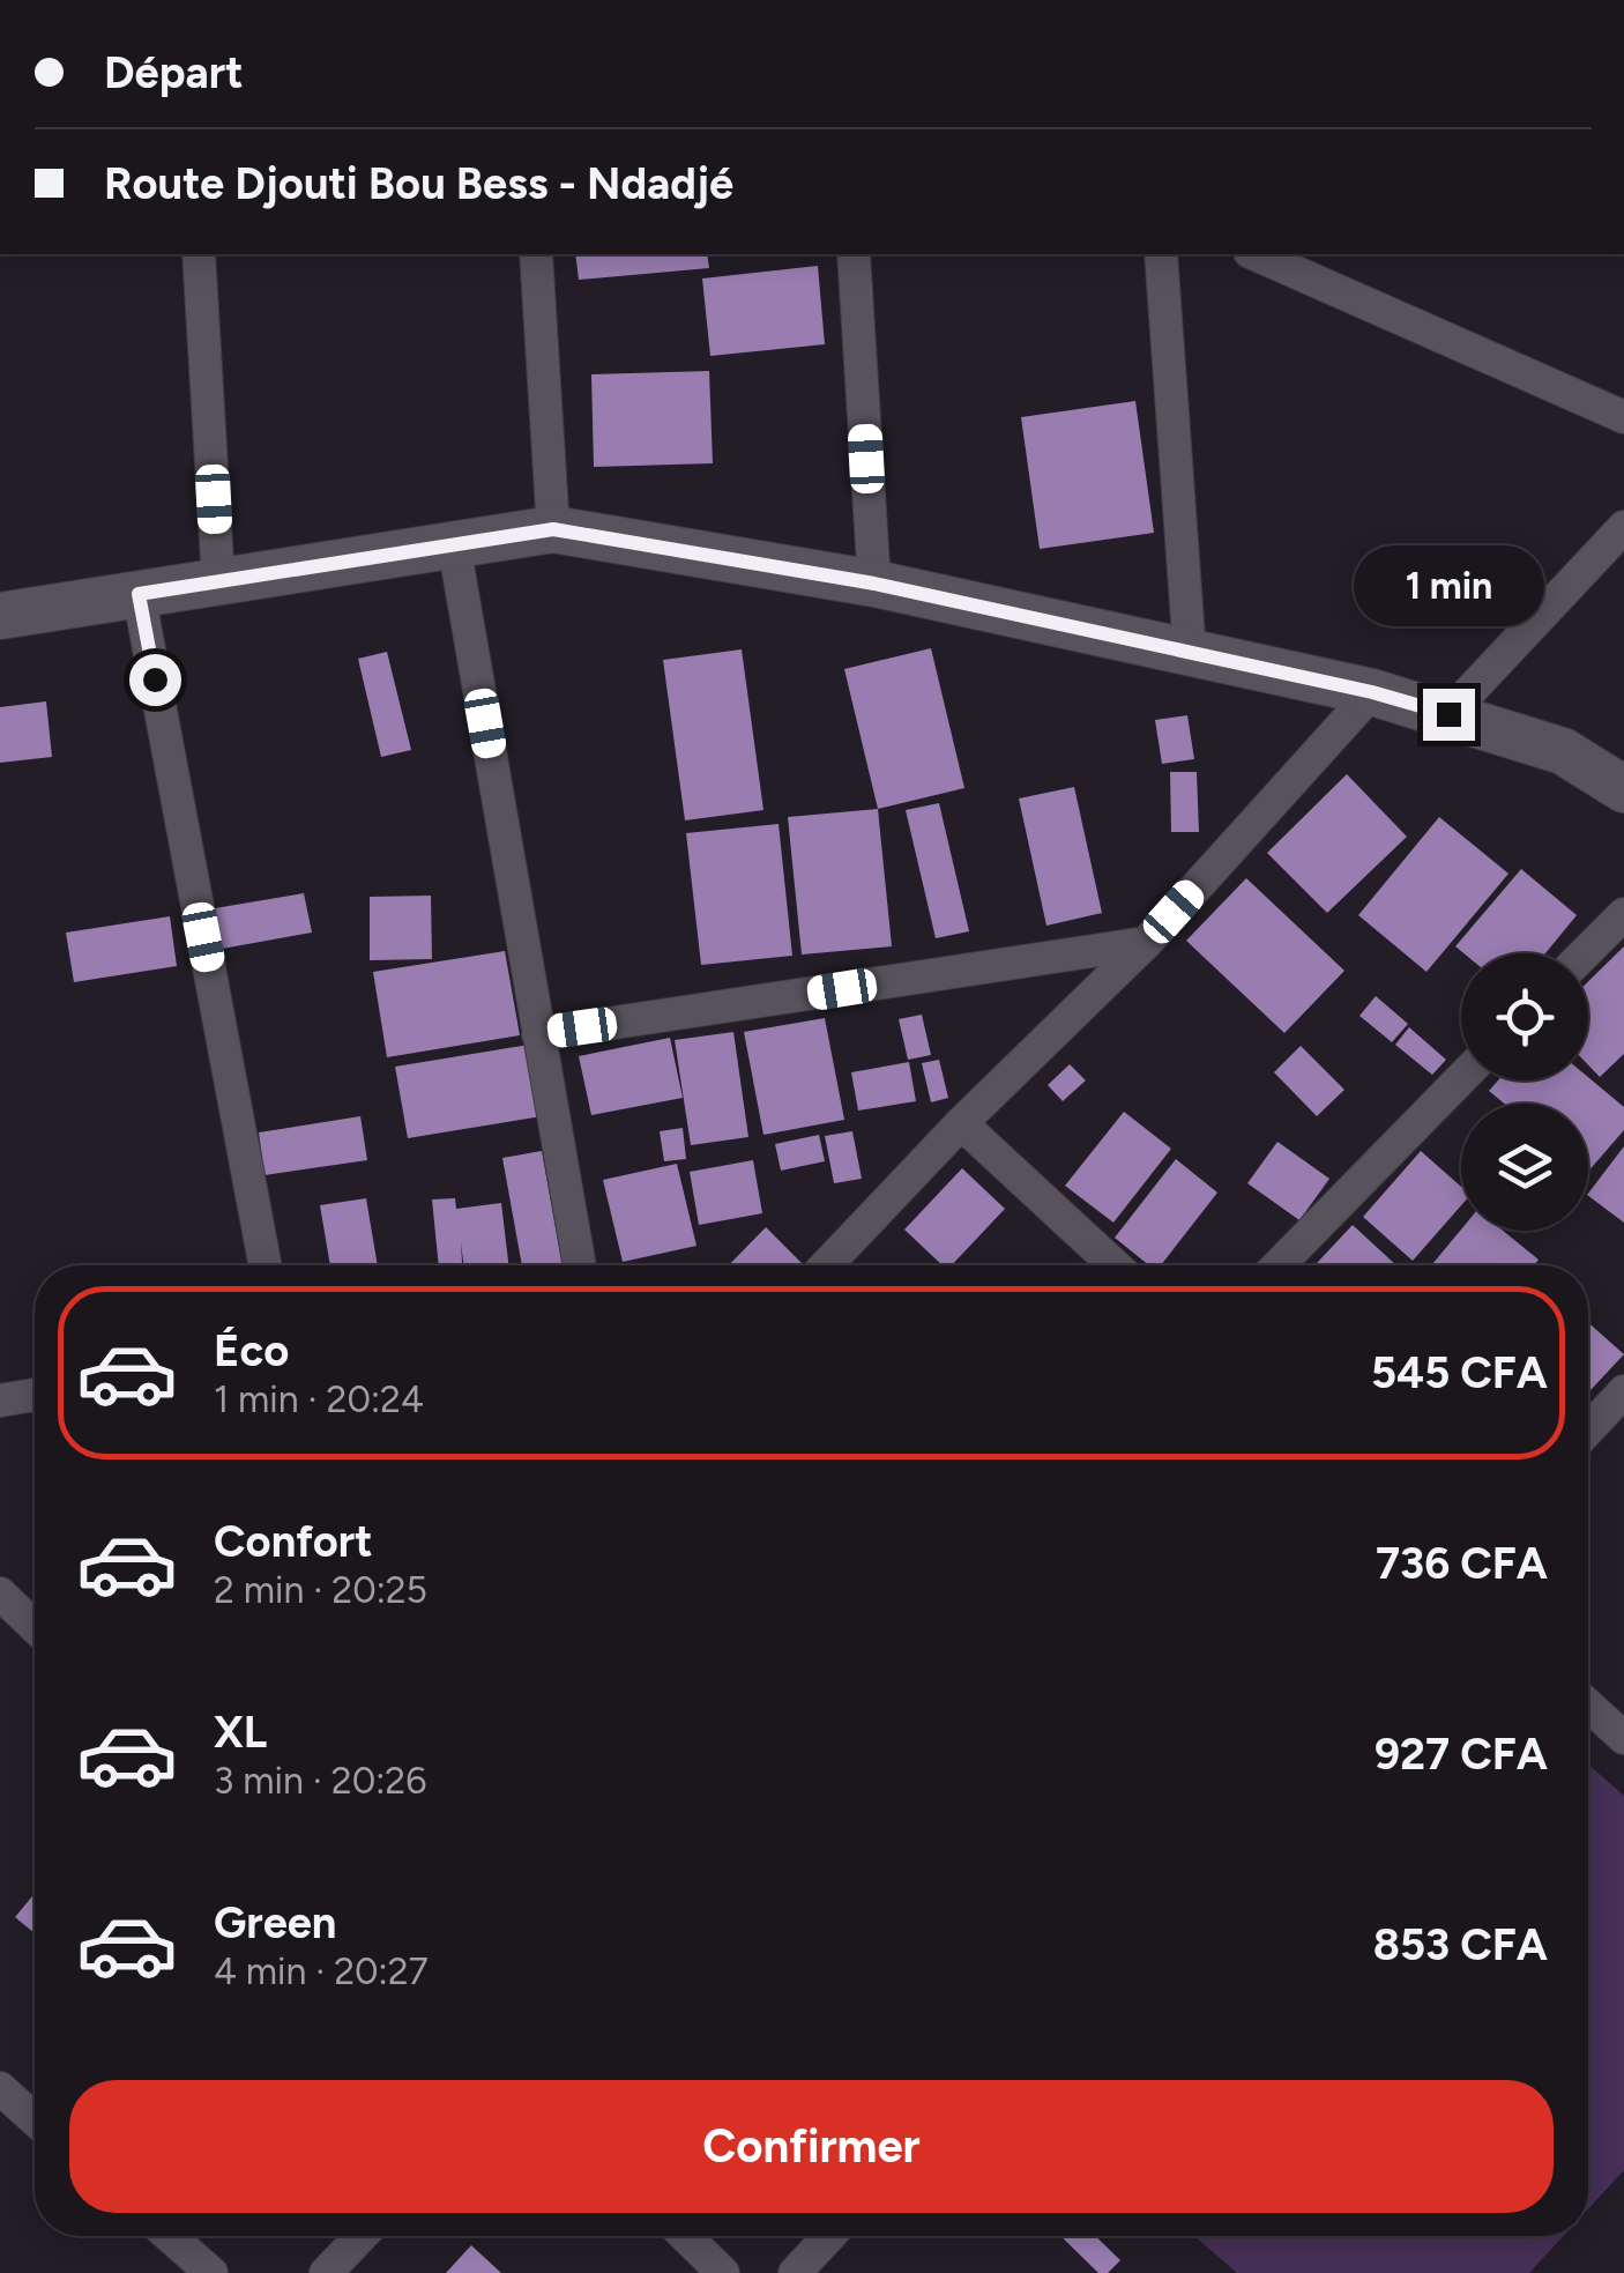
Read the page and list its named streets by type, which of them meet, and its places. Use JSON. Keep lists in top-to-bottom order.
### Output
{
  "page": {
    "banner": ["Départ", "Route Djouti Bou Bess - Ndadjé"],
    "bubble": "1 min",
    "list": [
      {
        "name": "Éco",
        "note": "1 min · 20:24",
        "value": "545 CFA"
      },
      {
        "name": "Confort",
        "note": "2 min · 20:25",
        "value": "736 CFA"
      },
      {
        "name": "XL",
        "note": "3 min · 20:26",
        "value": "927 CFA"
      },
      {
        "name": "Green",
        "note": "4 min · 20:27",
        "value": "853 CFA"
      }
    ],
    "buttons": "Confirmer"
  }
}
